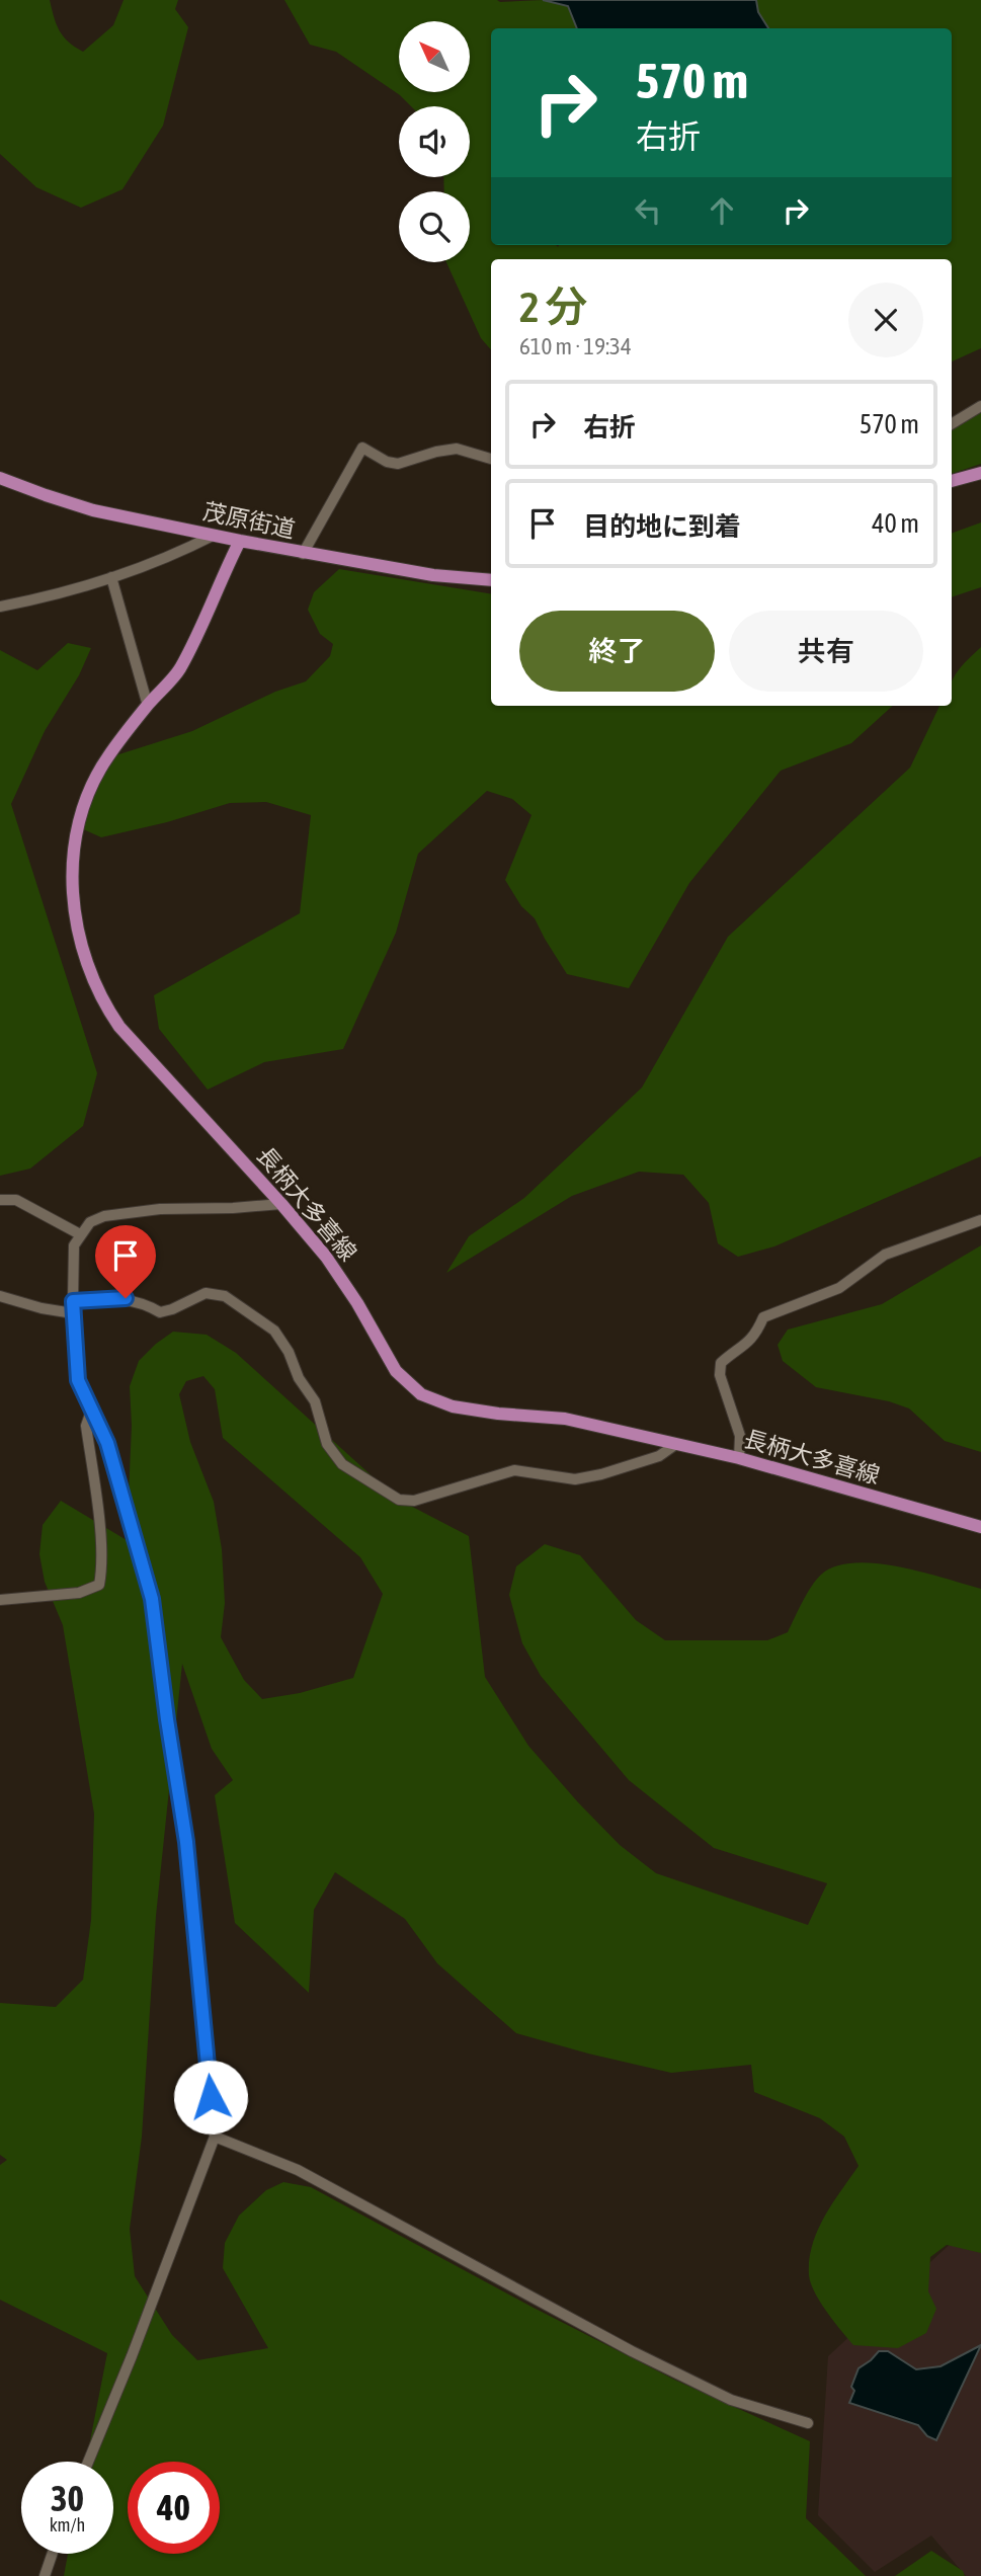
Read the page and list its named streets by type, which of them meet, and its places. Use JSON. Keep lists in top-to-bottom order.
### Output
{
  "streets": {
    "main road": ["茂原街道", "長柄大多喜線"]
  },
  "crossings": [
    ["茂原街道", "長柄大多喜線"]
  ],
  "north": "top left",
  "page": {
    "turn": ["570 m", "右折"],
    "heading": ["2 分", "610 m · 19:34"],
    "list": [
      {
        "name": "右折",
        "value": "570 m"
      },
      {
        "name": "目的地に到着",
        "value": "40 m"
      }
    ],
    "buttons": ["終了", "共有"],
    "speed": "30 km/h",
    "limit": "40"
  }
}
